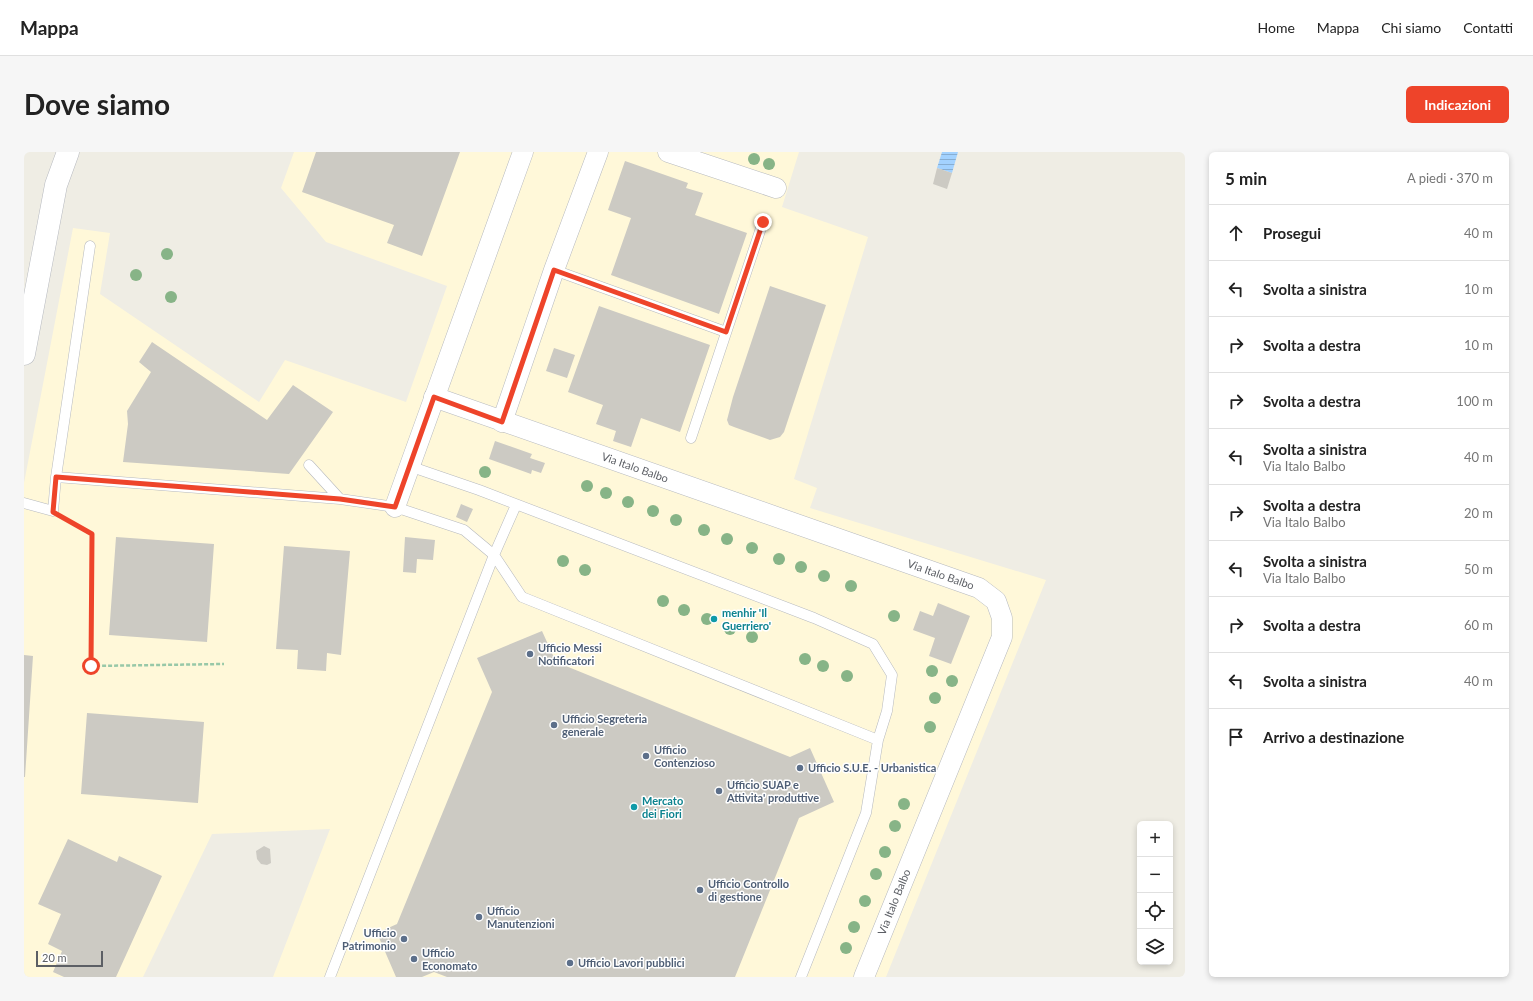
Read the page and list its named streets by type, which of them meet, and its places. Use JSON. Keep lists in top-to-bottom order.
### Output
{
  "streets": {
    "street": ["Via Italo Balbo"]
  },
  "places": [
    "menhir 'Il Guerriero'",
    "Ufficio Messi Notificatori",
    "Ufficio Segreteria generale",
    "Ufficio Contenzioso",
    "Ufficio S.U.E. - Urbanistica",
    "Ufficio SUAP e Attivita' produttive",
    "Mercato dei Fiori",
    "Ufficio Controllo di gestione",
    "Ufficio Manutenzioni",
    "Ufficio Patrimonio",
    "Ufficio Economato",
    "Ufficio Lavori pubblici"
  ],
  "scale_bar": "20 m",
  "page": {
    "header": "Mappa",
    "nav": [
      "Home",
      "Mappa",
      "Chi siamo",
      "Contatti"
    ],
    "buttons": "Indicazioni",
    "title": "Dove siamo",
    "heading": ["5 min", "A piedi · 370 m"],
    "list": [
      ["Prosegui", "40 m"],
      ["Svolta a sinistra", "10 m"],
      ["Svolta a destra", "10 m"],
      ["Svolta a destra", "100 m"],
      ["Svolta a sinistra", "Via Italo Balbo", "40 m"],
      ["Svolta a destra", "Via Italo Balbo", "20 m"],
      ["Svolta a sinistra", "Via Italo Balbo", "50 m"],
      ["Svolta a destra", "60 m"],
      ["Svolta a sinistra", "40 m"],
      "Arrivo a destinazione"
    ],
    "map_buttons": ["+", "−"],
    "scale": "20 m"
  }
}
